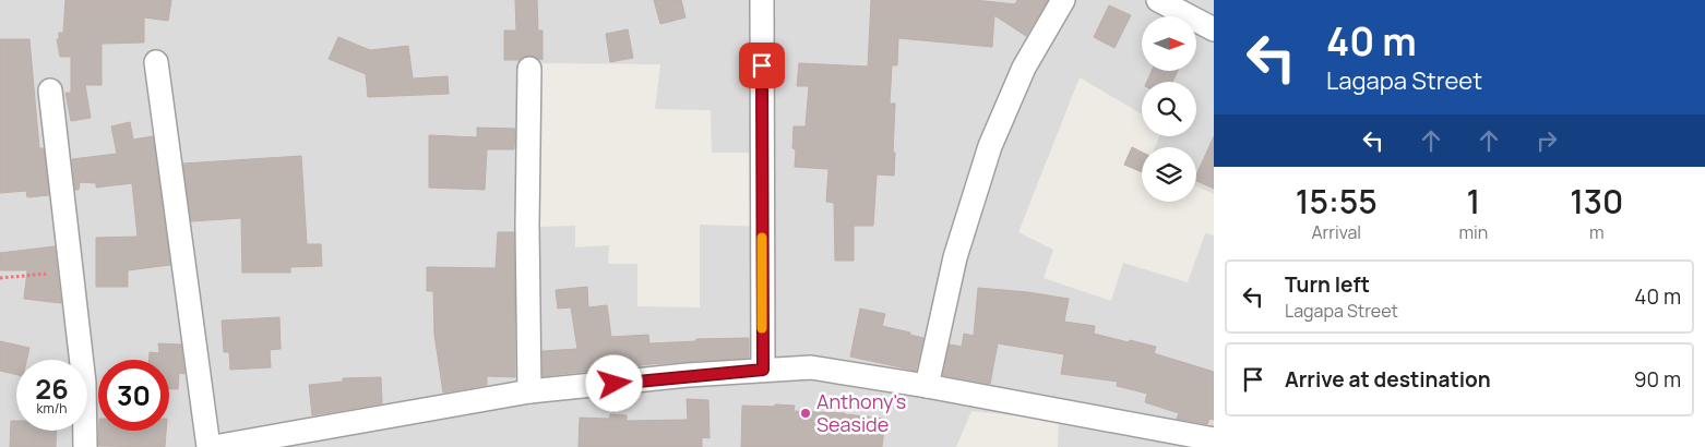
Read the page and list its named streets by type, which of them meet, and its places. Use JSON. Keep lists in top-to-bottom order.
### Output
{
  "places": ["Anthony's Seaside"],
  "north": "right",
  "page": {
    "turn": ["40 m", "Lagapa Street"],
    "eta": [
      "15:55",
      "Arrival",
      "1",
      "min",
      "130",
      "m"
    ],
    "list": [
      {
        "name": "Turn left",
        "note": "Lagapa Street",
        "value": "40 m"
      },
      {
        "name": "Arrive at destination",
        "value": "90 m"
      }
    ],
    "speed": "26 km/h",
    "limit": "30"
  }
}
